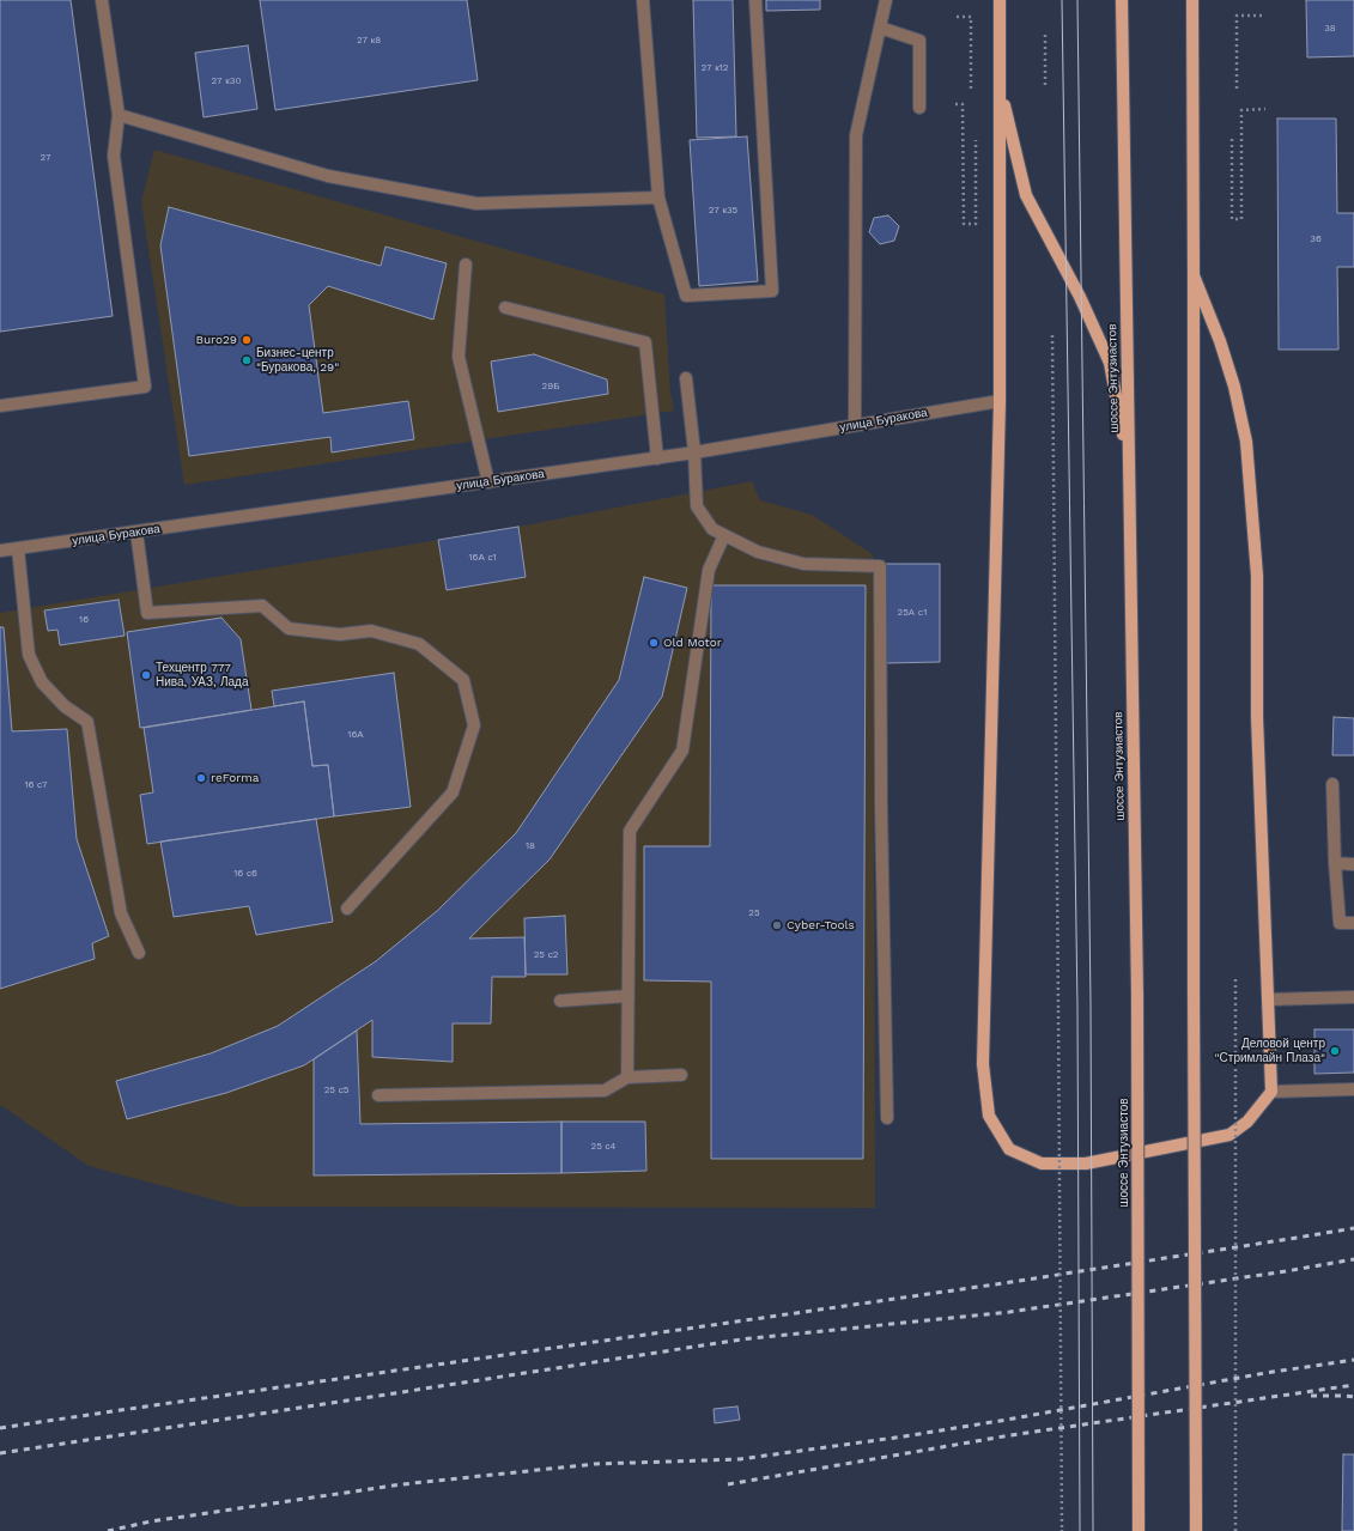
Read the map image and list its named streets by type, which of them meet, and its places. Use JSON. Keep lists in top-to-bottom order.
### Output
{
  "streets": {
    "main road": ["шоссе Энтузиастов"],
    "street": ["улица Буракова"]
  },
  "places": [
    "Buro29",
    "Бизнес-центр \"Буракова, 29\"",
    "Old Motor",
    "Техцентр 777 Нива, УАЗ, Лада",
    "reForma",
    "Cyber-Tools",
    "Деловой центр \"Стримлайн Плаза\""
  ],
  "house_numbers": [
    "38",
    "27 к8",
    "27 к12",
    "27 к30",
    "27",
    "27 к35",
    "36",
    "29Б",
    "16А с1",
    "25A c1",
    "16",
    "16А",
    "16 с7",
    "18",
    "16 с6",
    "25",
    "25 с2",
    "25 с5",
    "25 с4"
  ]
}
